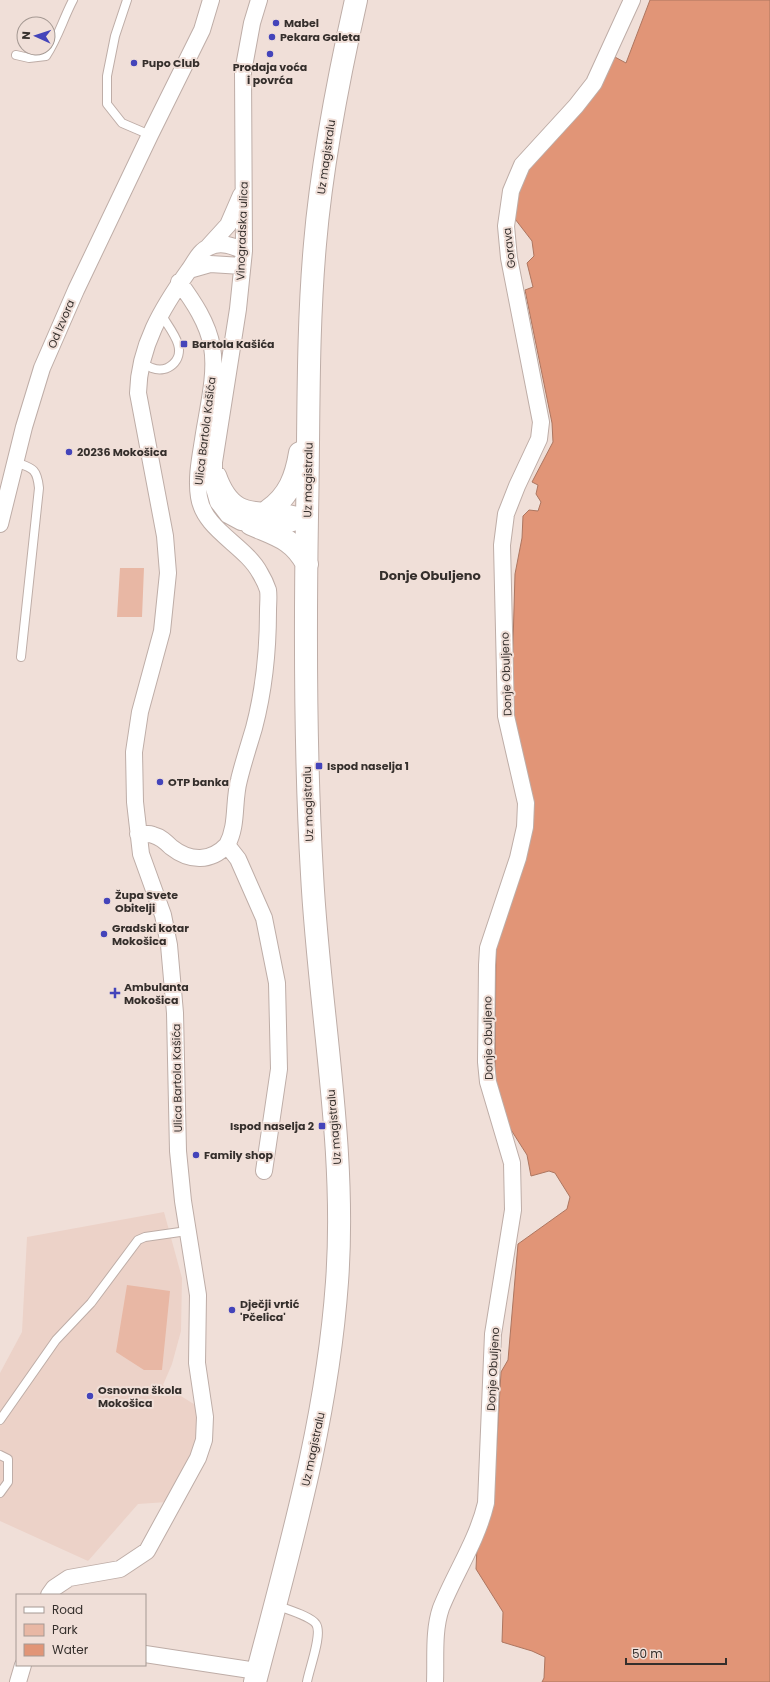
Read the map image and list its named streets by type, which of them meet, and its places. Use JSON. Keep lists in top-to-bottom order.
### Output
{
  "streets": {
    "main road": ["Uz magistralu"],
    "street": [
      "Vinogradska ulica",
      "Gorava",
      "Od Izvora",
      "Ulica Bartola Kašića",
      "Donje Obuljeno"
    ]
  },
  "crossings": [
    ["Uz magistralu", "Vinogradska ulica"],
    ["Vinogradska ulica", "Ulica Bartola Kašića"],
    ["Gorava", "Donje Obuljeno"]
  ],
  "districts": ["Donje Obuljeno"],
  "places": {
    "other": [
      "Mabel",
      "Pekara Galeta",
      "Prodaja voća i povrća",
      "Pupo Club",
      "20236 Mokošica",
      "OTP banka",
      "Župa Svete Obitelji",
      "Gradski kotar Mokošica",
      "Family shop",
      "Dječji vrtić 'Pčelica'",
      "Osnovna škola Mokošica"
    ],
    "transit": ["Bartola Kašića", "Ispod naselja 1", "Ispod naselja 2"],
    "health": ["Ambulanta Mokošica"]
  },
  "legend": ["Road", "Park", "Water"],
  "scale_bar": "50 m",
  "north": "left"
}
